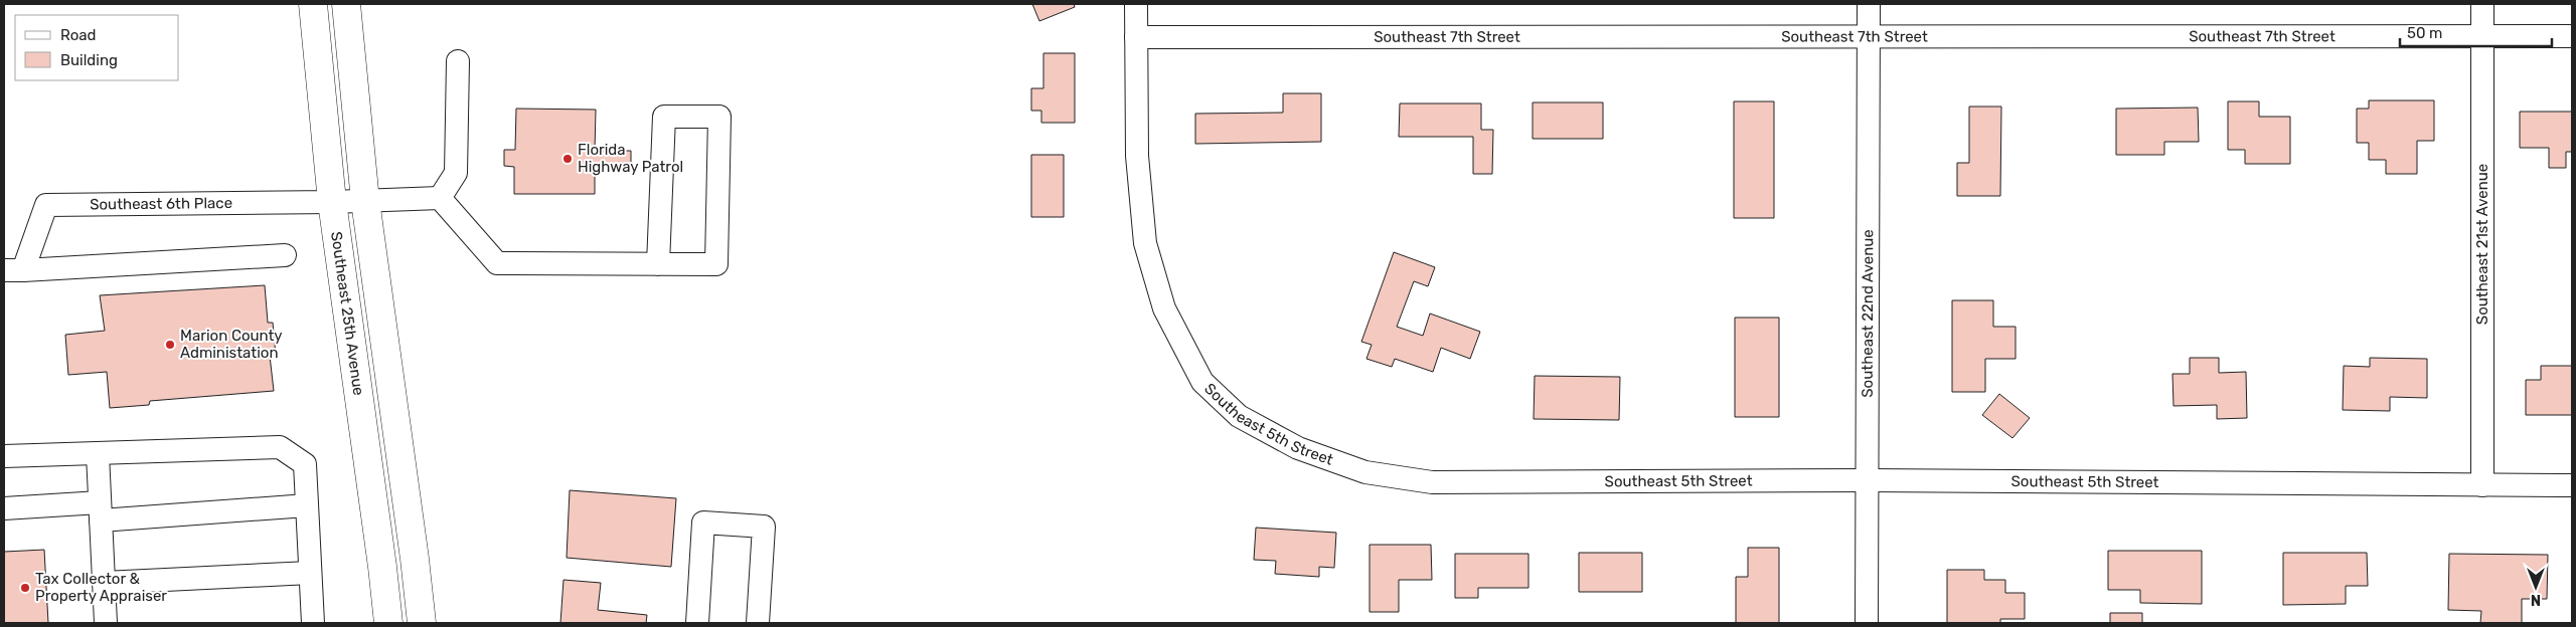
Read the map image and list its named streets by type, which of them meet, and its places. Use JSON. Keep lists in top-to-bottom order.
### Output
{
  "streets": {
    "main road": ["Southeast 25th Avenue"],
    "street": [
      "Southeast 7th Street",
      "Southeast 6th Place",
      "Southeast 21st Avenue",
      "Southeast 22nd Avenue",
      "Southeast 5th Street"
    ]
  },
  "crossings": [
    ["Southeast 7th Street", "Southeast 21st Avenue"],
    ["Southeast 7th Street", "Southeast 22nd Avenue"],
    ["Southeast 7th Street", "Southeast 5th Street"],
    ["Southeast 6th Place", "Southeast 25th Avenue"],
    ["Southeast 21st Avenue", "Southeast 5th Street"],
    ["Southeast 22nd Avenue", "Southeast 5th Street"]
  ],
  "places": ["Florida Highway Patrol", "Marion County Administation", "Tax Collector & Property Appraiser"],
  "legend": ["Road", "Building"],
  "scale_bar": "50 m",
  "north": "bottom"
}
